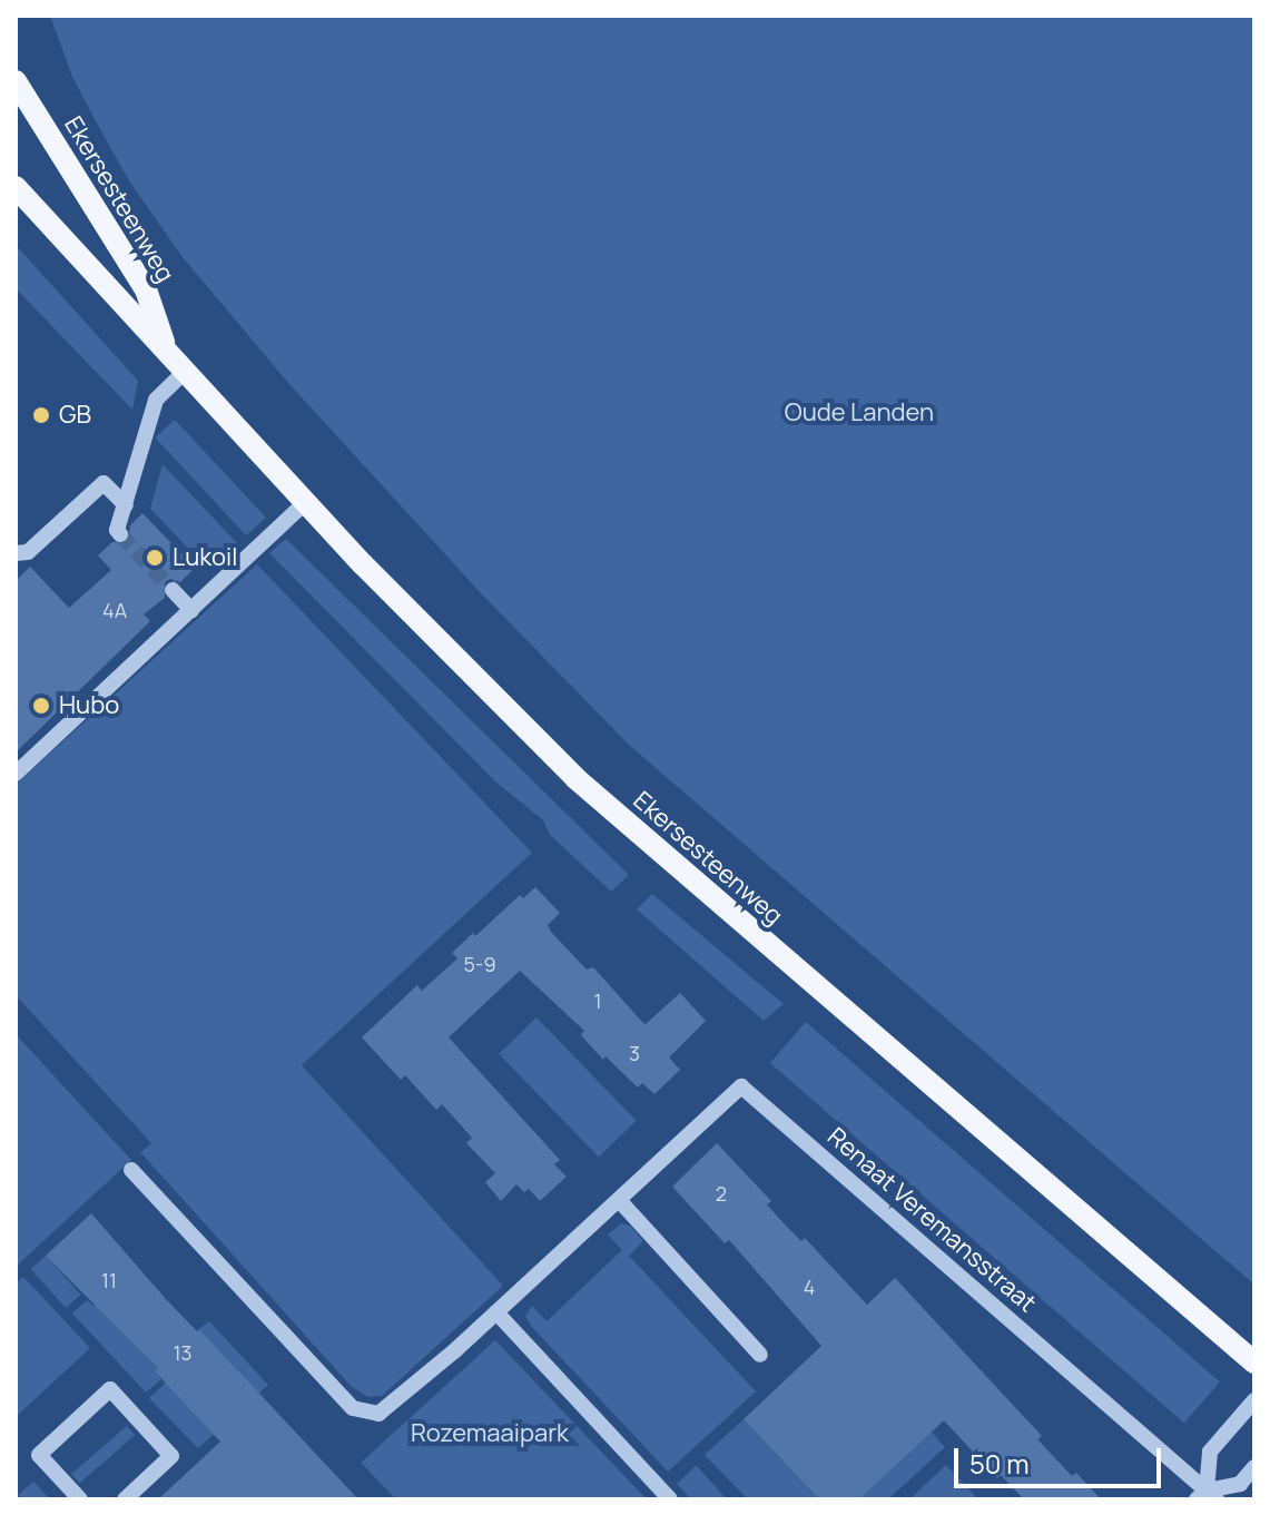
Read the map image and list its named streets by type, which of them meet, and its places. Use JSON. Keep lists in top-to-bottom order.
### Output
{
  "streets": {
    "main road": ["Ekersesteenweg"],
    "street": ["Renaat Veremansstraat"]
  },
  "parks": ["Oude Landen", "Rozemaaipark"],
  "places": ["GB", "Lukoil", "Hubo"],
  "house_numbers": [
    "4A",
    "5-9",
    "1",
    "3",
    "2",
    "11",
    "4",
    "13"
  ],
  "scale_bar": "50 m"
}
